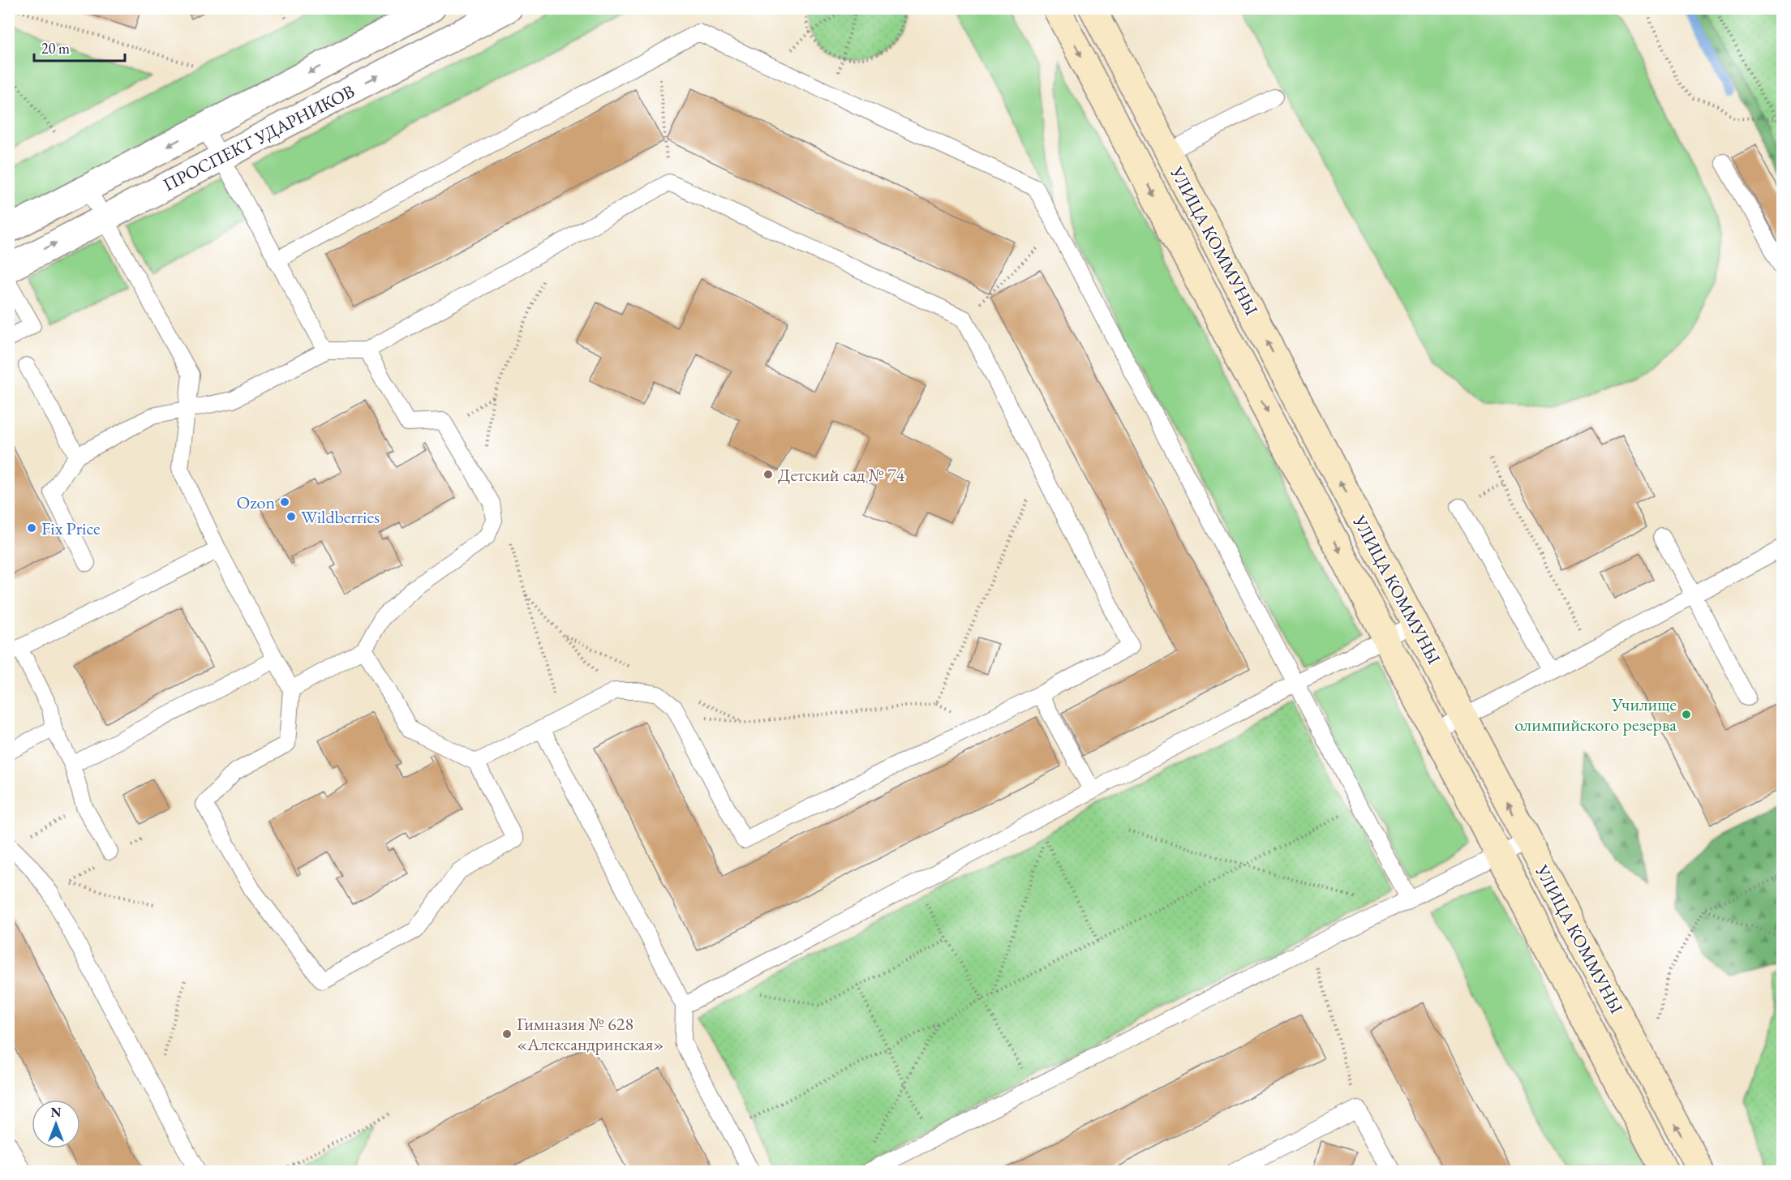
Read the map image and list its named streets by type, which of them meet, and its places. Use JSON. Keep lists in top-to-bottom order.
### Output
{
  "streets": {
    "main road": ["УЛИЦА КОММУНЫ"],
    "street": ["ПРОСПЕКТ УДАРНИКОВ"]
  },
  "places": [
    "Детский сад № 74",
    "Ozon",
    "Wildberries",
    "Fix Price",
    "Училище олимпийского резерва",
    "Гимназия № 628 «Александринская»"
  ],
  "scale_bar": "20 m",
  "north": "top"
}
